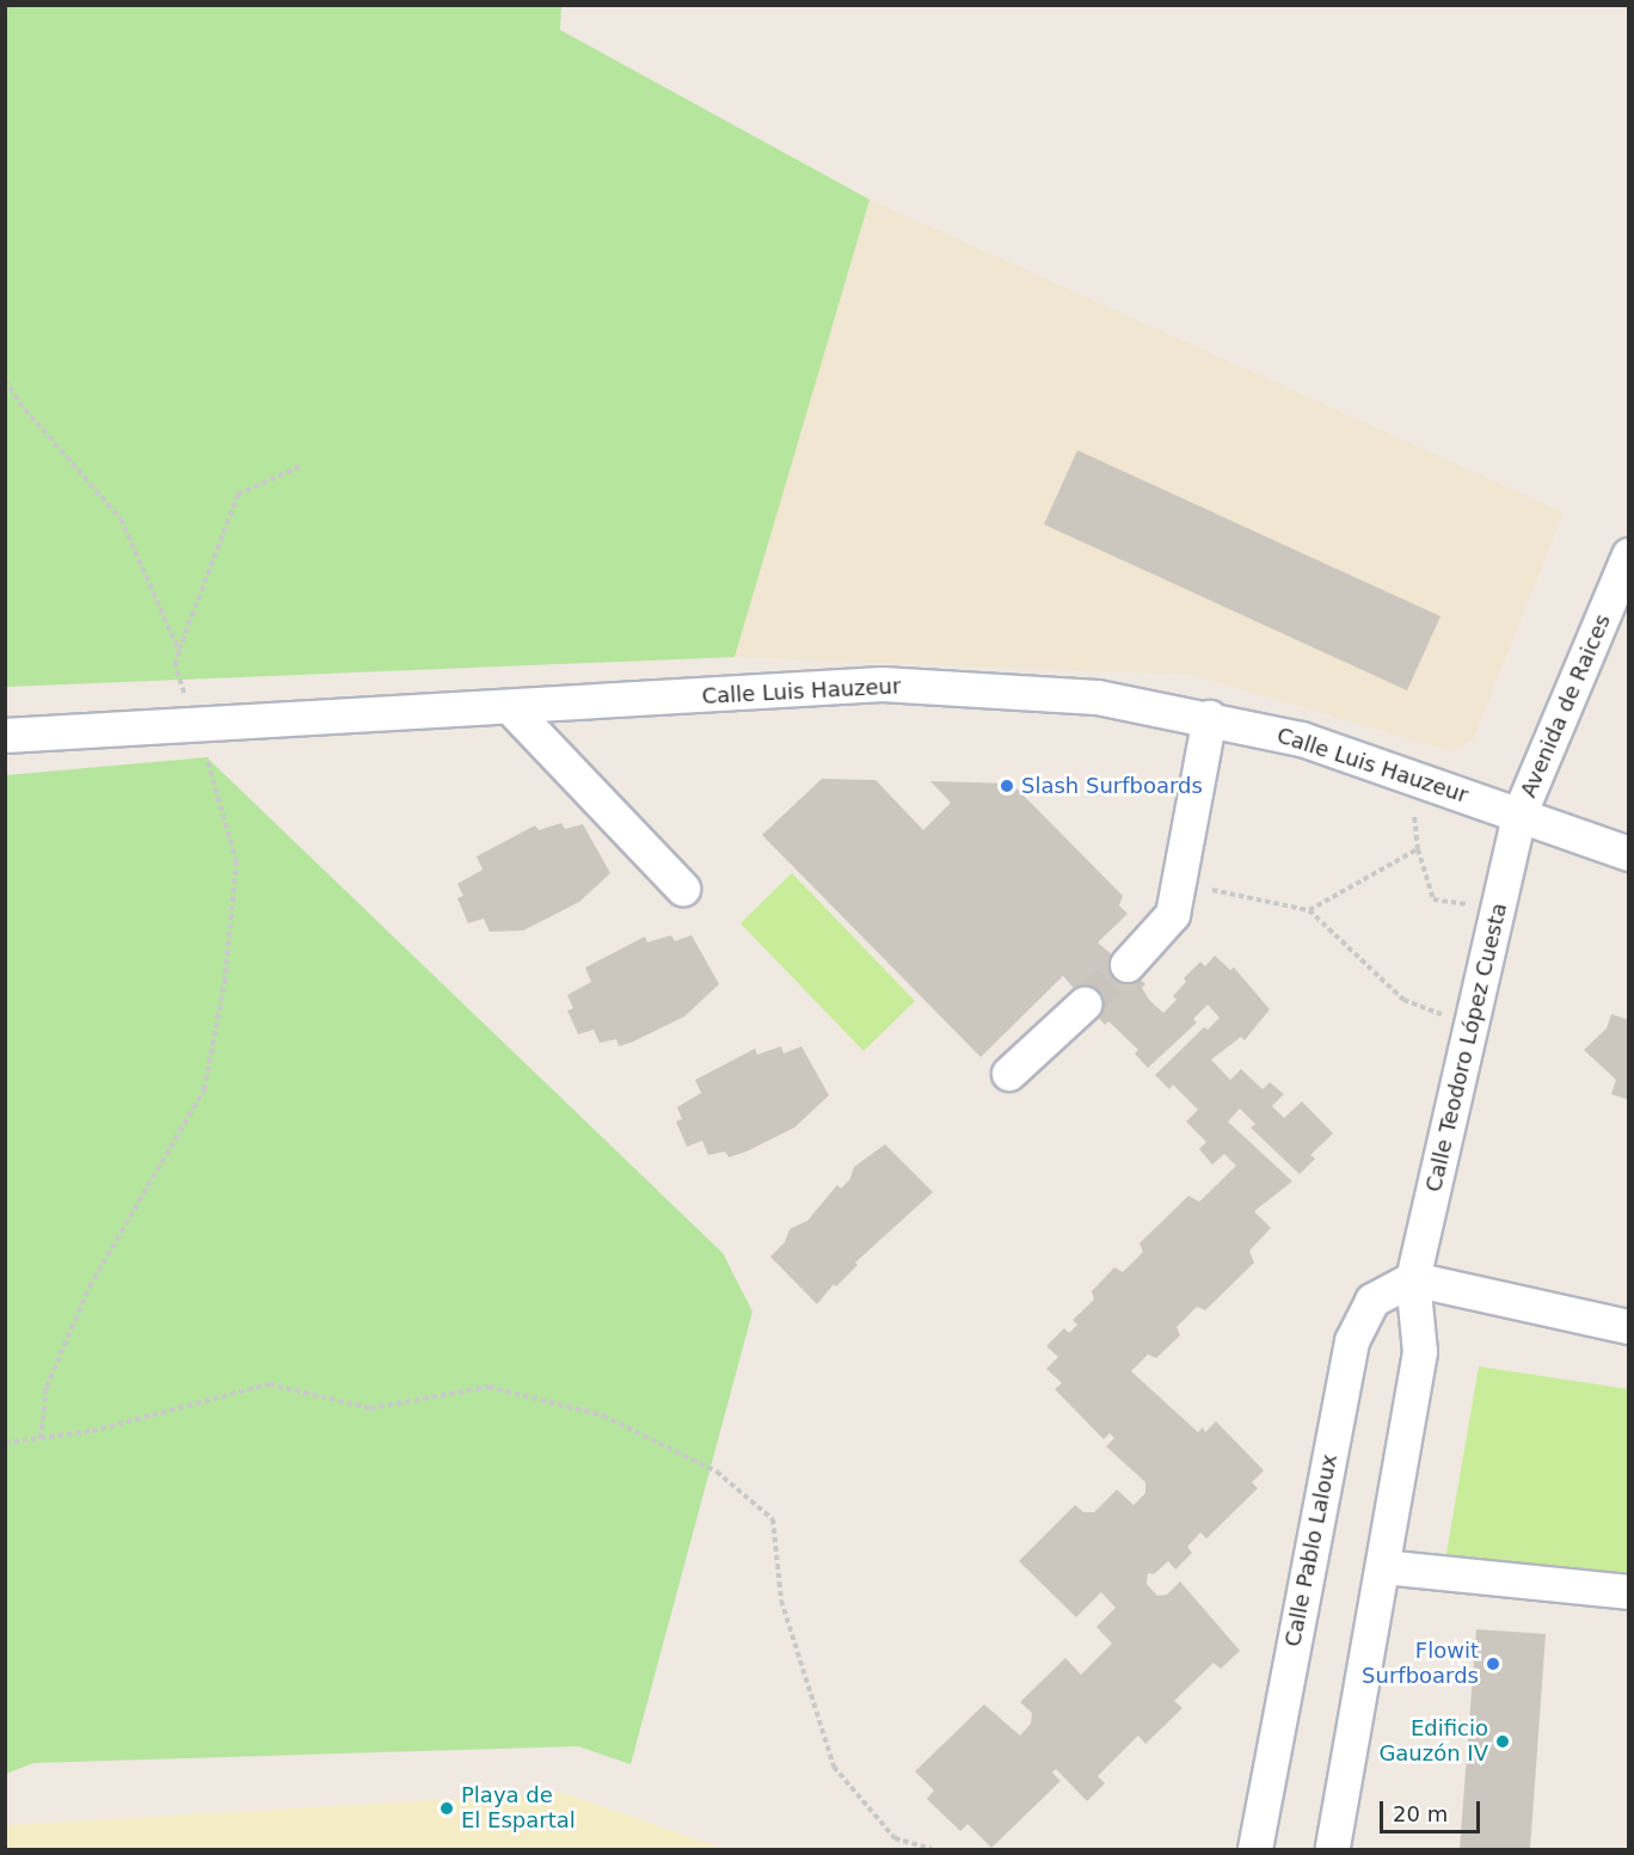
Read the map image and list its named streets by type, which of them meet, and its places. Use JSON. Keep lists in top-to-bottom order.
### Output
{
  "streets": {
    "street": [
      "Calle Luis Hauzeur",
      "Avenida de Raices",
      "Calle Teodoro López Cuesta",
      "Calle Pablo Laloux"
    ]
  },
  "crossings": [
    ["Calle Luis Hauzeur", "Avenida de Raices"],
    ["Calle Luis Hauzeur", "Calle Teodoro López Cuesta"],
    ["Avenida de Raices", "Calle Teodoro López Cuesta"],
    ["Calle Teodoro López Cuesta", "Calle Pablo Laloux"]
  ],
  "places": [
    "Slash Surfboards",
    "Flowit Surfboards",
    "Edificio Gauzón IV",
    "Playa de El Espartal"
  ],
  "scale_bar": "20 m"
}
